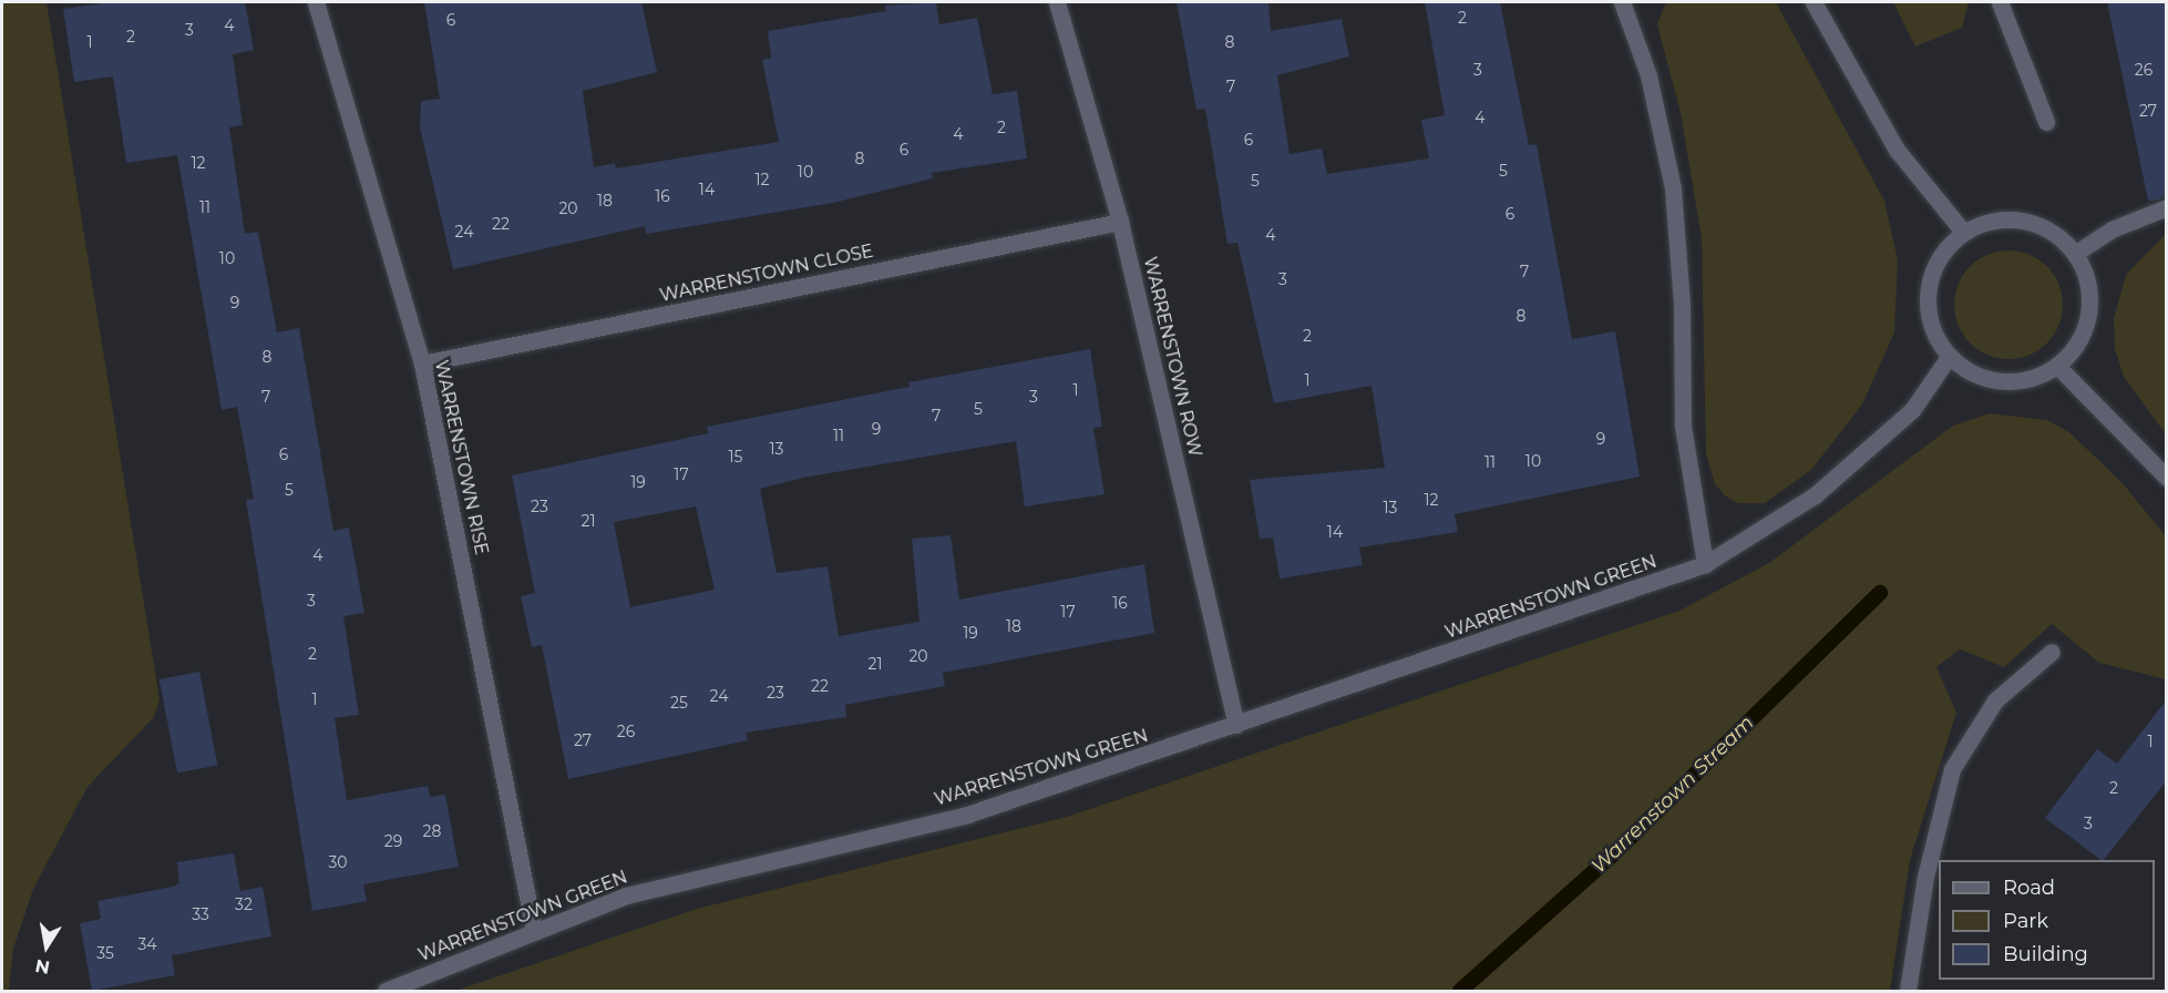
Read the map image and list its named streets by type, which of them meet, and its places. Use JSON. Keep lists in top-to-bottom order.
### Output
{
  "streets": {
    "street": [
      "WARRENSTOWN CLOSE",
      "WARRENSTOWN ROW",
      "WARRENSTOWN RISE",
      "WARRENSTOWN GREEN"
    ]
  },
  "crossings": [
    ["WARRENSTOWN CLOSE", "WARRENSTOWN ROW"],
    ["WARRENSTOWN CLOSE", "WARRENSTOWN RISE"],
    ["WARRENSTOWN ROW", "WARRENSTOWN GREEN"],
    ["WARRENSTOWN RISE", "WARRENSTOWN GREEN"]
  ],
  "water": ["Warrenstown Stream"],
  "house_numbers": [
    "2",
    "6",
    "4",
    "3",
    "2",
    "1",
    "8",
    "3",
    "26",
    "7",
    "27",
    "4",
    "2",
    "4",
    "6",
    "6",
    "8",
    "12",
    "5",
    "10",
    "12",
    "5",
    "14",
    "16",
    "18",
    "11",
    "20",
    "6",
    "22",
    "24",
    "4",
    "10",
    "7",
    "3",
    "9",
    "8",
    "2",
    "8",
    "1",
    "1",
    "7",
    "3",
    "5",
    "7",
    "9",
    "11",
    "9",
    "13",
    "6",
    "15",
    "10",
    "11",
    "17",
    "19",
    "5",
    "12",
    "23",
    "13",
    "21",
    "14",
    "4",
    "3",
    "16",
    "17",
    "18",
    "19",
    "2",
    "20",
    "21",
    "22",
    "23",
    "24",
    "1",
    "25",
    "26",
    "27",
    "1",
    "2",
    "3",
    "28",
    "29",
    "30",
    "32",
    "33",
    "34",
    "35"
  ],
  "legend": ["Road", "Park", "Building"],
  "north": "bottom"
}
